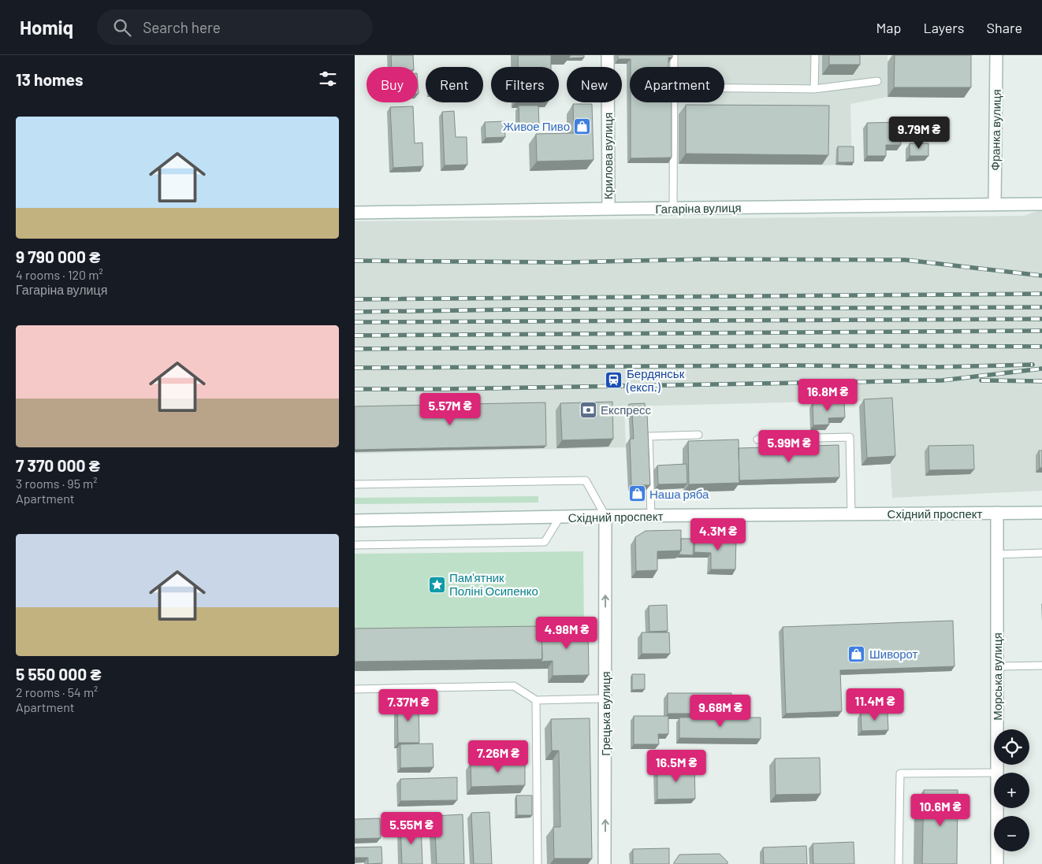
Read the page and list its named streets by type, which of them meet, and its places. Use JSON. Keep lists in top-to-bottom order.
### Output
{
  "streets": {
    "street": [
      "Франка вулиця",
      "Крилова вулиця",
      "Гагаріна вулиця",
      "Східний проспект",
      "Морська вулиця",
      "Грецька вулиця"
    ]
  },
  "crossings": [
    ["Франка вулиця", "Гагаріна вулиця"],
    ["Крилова вулиця", "Гагаріна вулиця"],
    ["Східний проспект", "Морська вулиця"],
    ["Східний проспект", "Грецька вулиця"]
  ],
  "one_way": ["Грецька вулиця"],
  "places": {
    "shop": ["Живое Пиво", "Наша ряба", "Шиворот"],
    "station": ["Бердянськ (експ.)"],
    "bank": ["Експресс"],
    "place": ["Пам'ятник Поліні Осипенко"]
  },
  "page": {
    "header": "Homiq",
    "search": "Search here",
    "nav": ["Map", "Layers", "Share"],
    "heading": "13 homes",
    "chip": [
      "Buy",
      "Rent",
      "Filters",
      "New",
      "Apartment"
    ],
    "list": [
      {
        "name": "9 790 000 ₴",
        "note": "4 rooms · 120 m² · Гагаріна вулиця"
      },
      {
        "name": "7 370 000 ₴",
        "note": "3 rooms · 95 m² · Apartment"
      },
      {
        "name": "5 550 000 ₴",
        "note": "2 rooms · 54 m² · Apartment"
      }
    ],
    "price": [
      "9.79M ₴",
      "16.8M ₴",
      "5.57M ₴",
      "5.99M ₴",
      "4.3M ₴",
      "4.98M ₴",
      "11.4M ₴",
      "7.37M ₴",
      "9.68M ₴",
      "7.26M ₴",
      "16.5M ₴",
      "10.6M ₴",
      "5.55M ₴"
    ],
    "map_buttons": ["+", "−"]
  }
}
